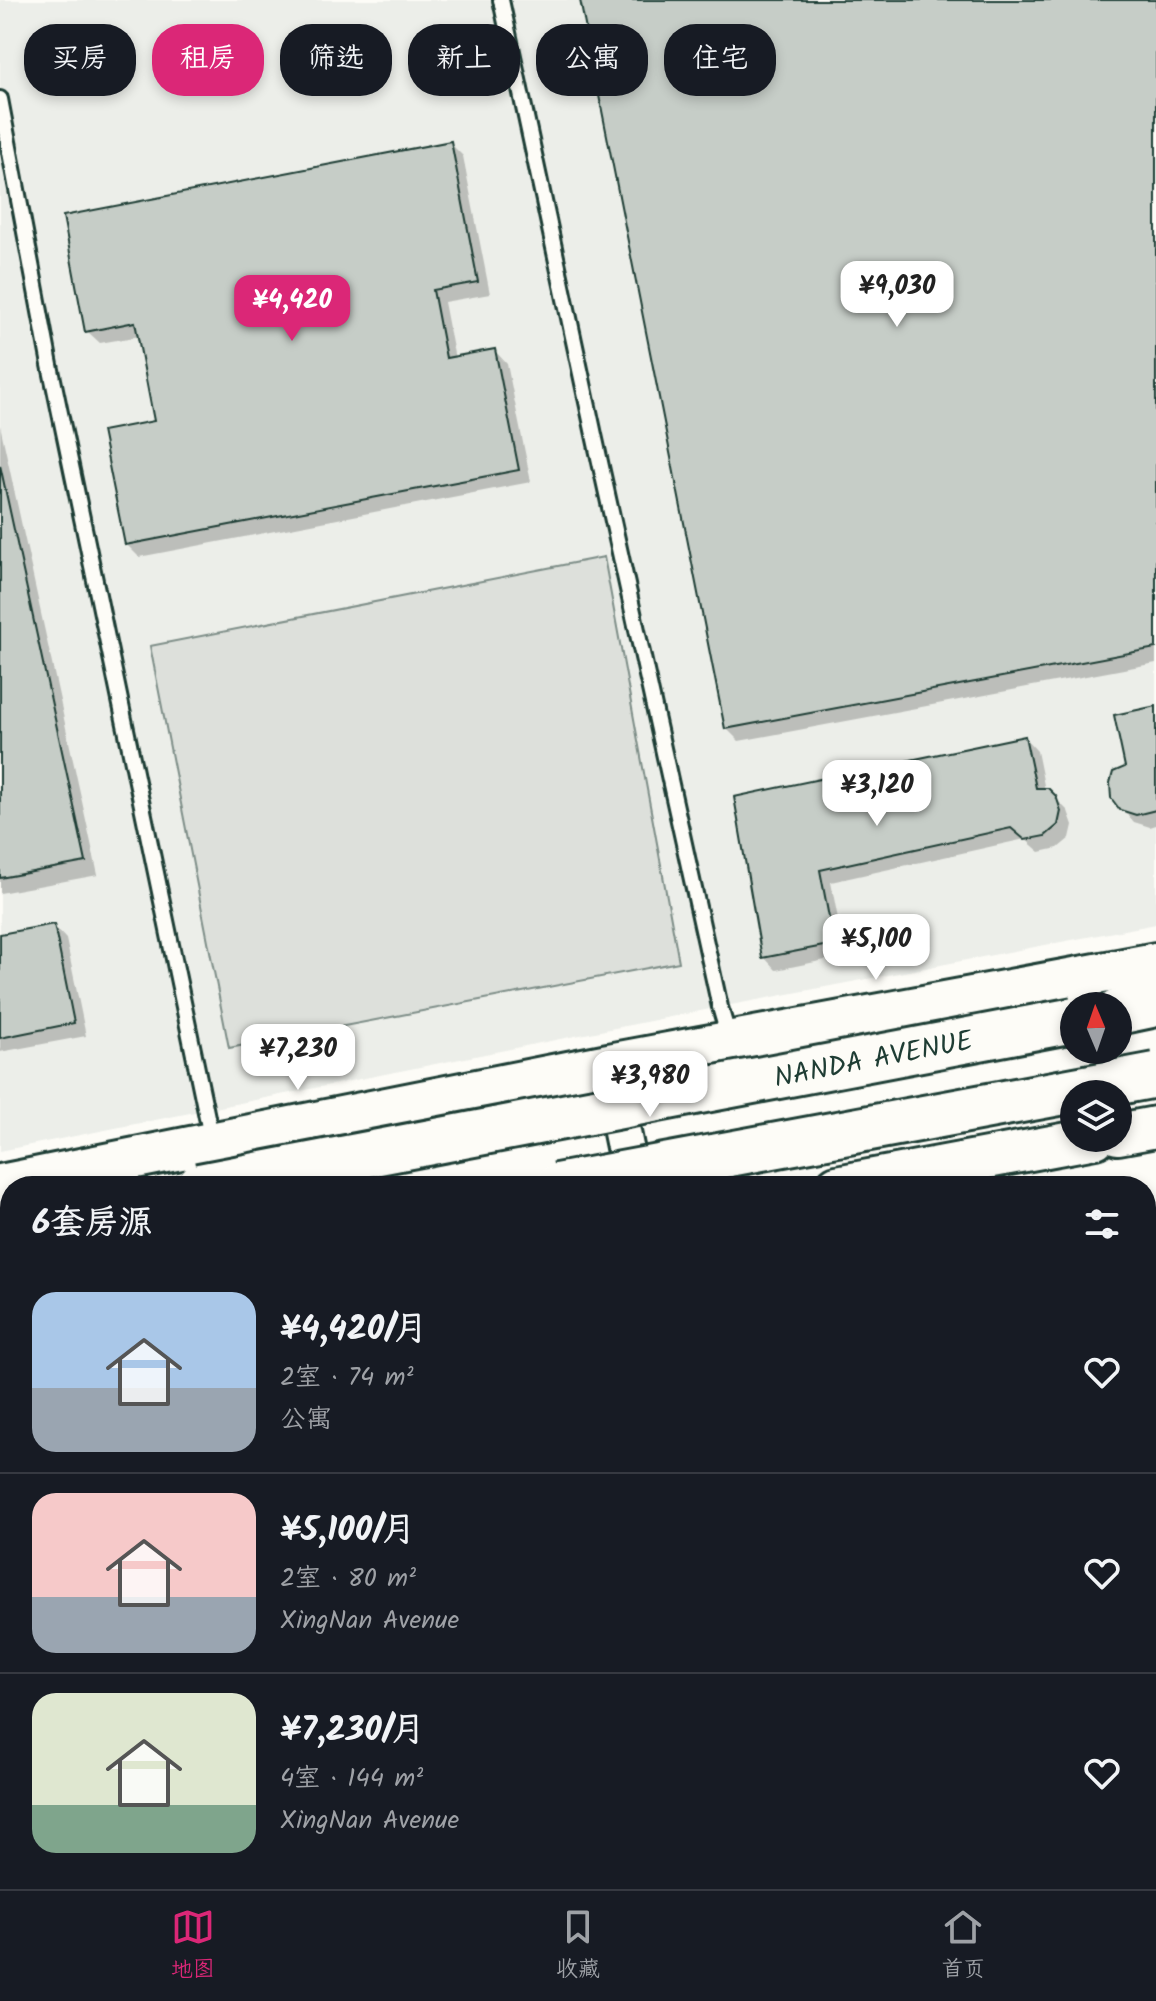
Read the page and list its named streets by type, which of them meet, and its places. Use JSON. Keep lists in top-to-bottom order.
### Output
{
  "streets": {
    "highway": ["NANDA AVENUE"]
  },
  "north": "top",
  "page": {
    "chip": [
      "买房",
      "租房",
      "筛选",
      "新上",
      "公寓",
      "住宅"
    ],
    "price": [
      "¥9,030",
      "¥4,420",
      "¥3,120",
      "¥5,100",
      "¥7,230",
      "¥3,980"
    ],
    "heading": "6套房源",
    "list": [
      {
        "name": "¥4,420/月",
        "note": "2室 · 74 m² · 公寓"
      },
      {
        "name": "¥5,100/月",
        "note": "2室 · 80 m² · XingNan Avenue"
      },
      {
        "name": "¥7,230/月",
        "note": "4室 · 144 m² · XingNan Avenue"
      }
    ],
    "tabs": ["地图", "收藏", "首页"]
  }
}
